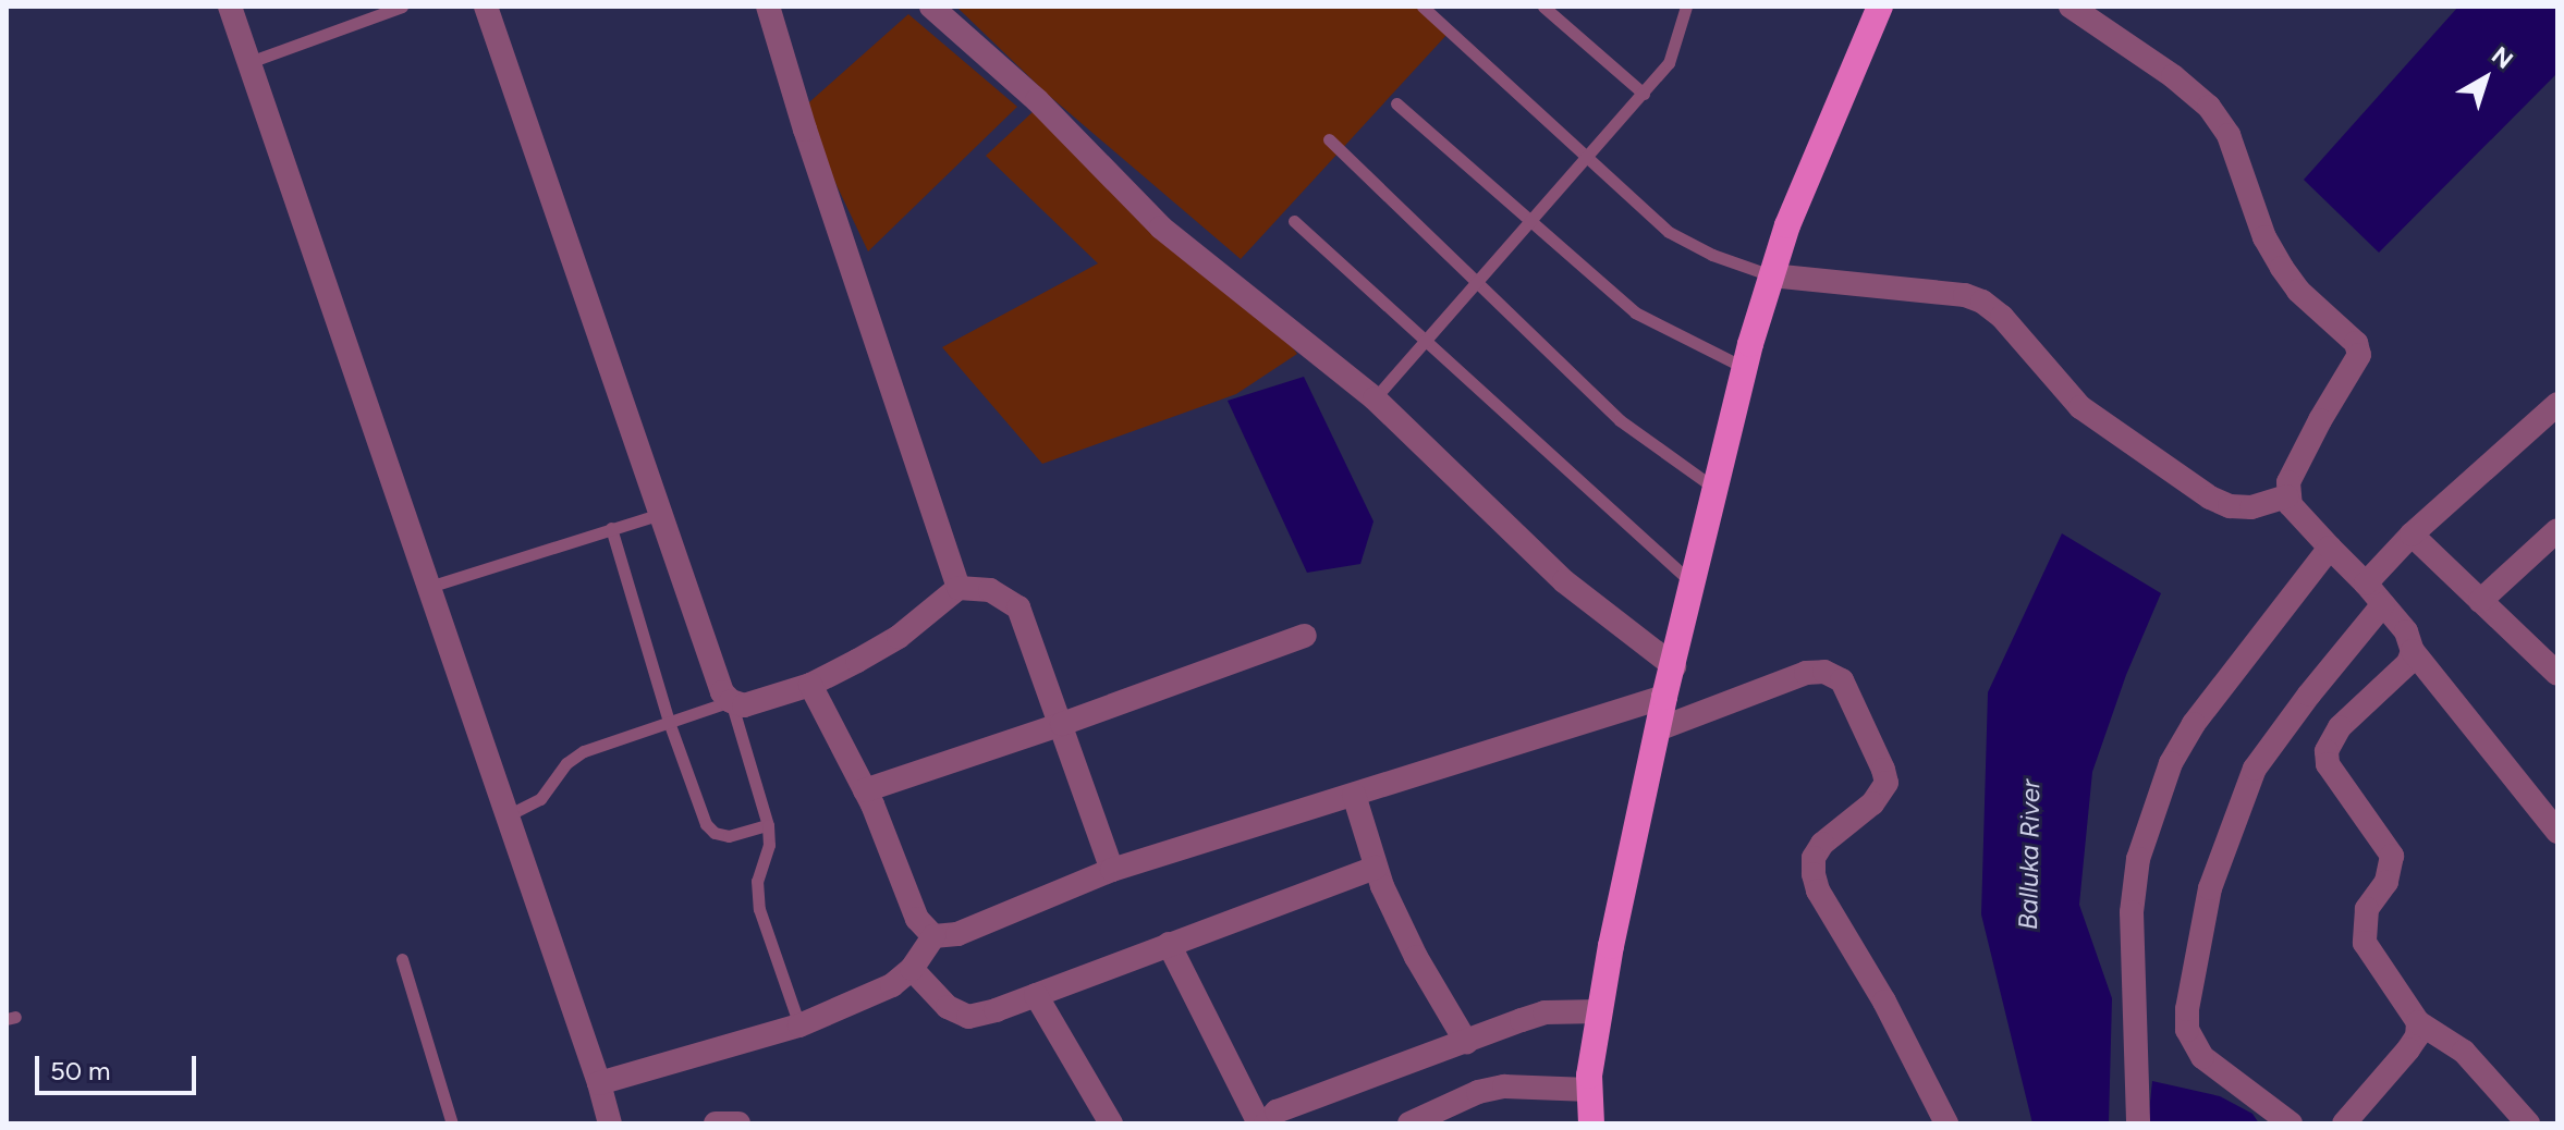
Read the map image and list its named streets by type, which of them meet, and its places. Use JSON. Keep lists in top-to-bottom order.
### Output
{
  "water": ["Balluka River"],
  "scale_bar": "50 m",
  "north": "top right"
}
